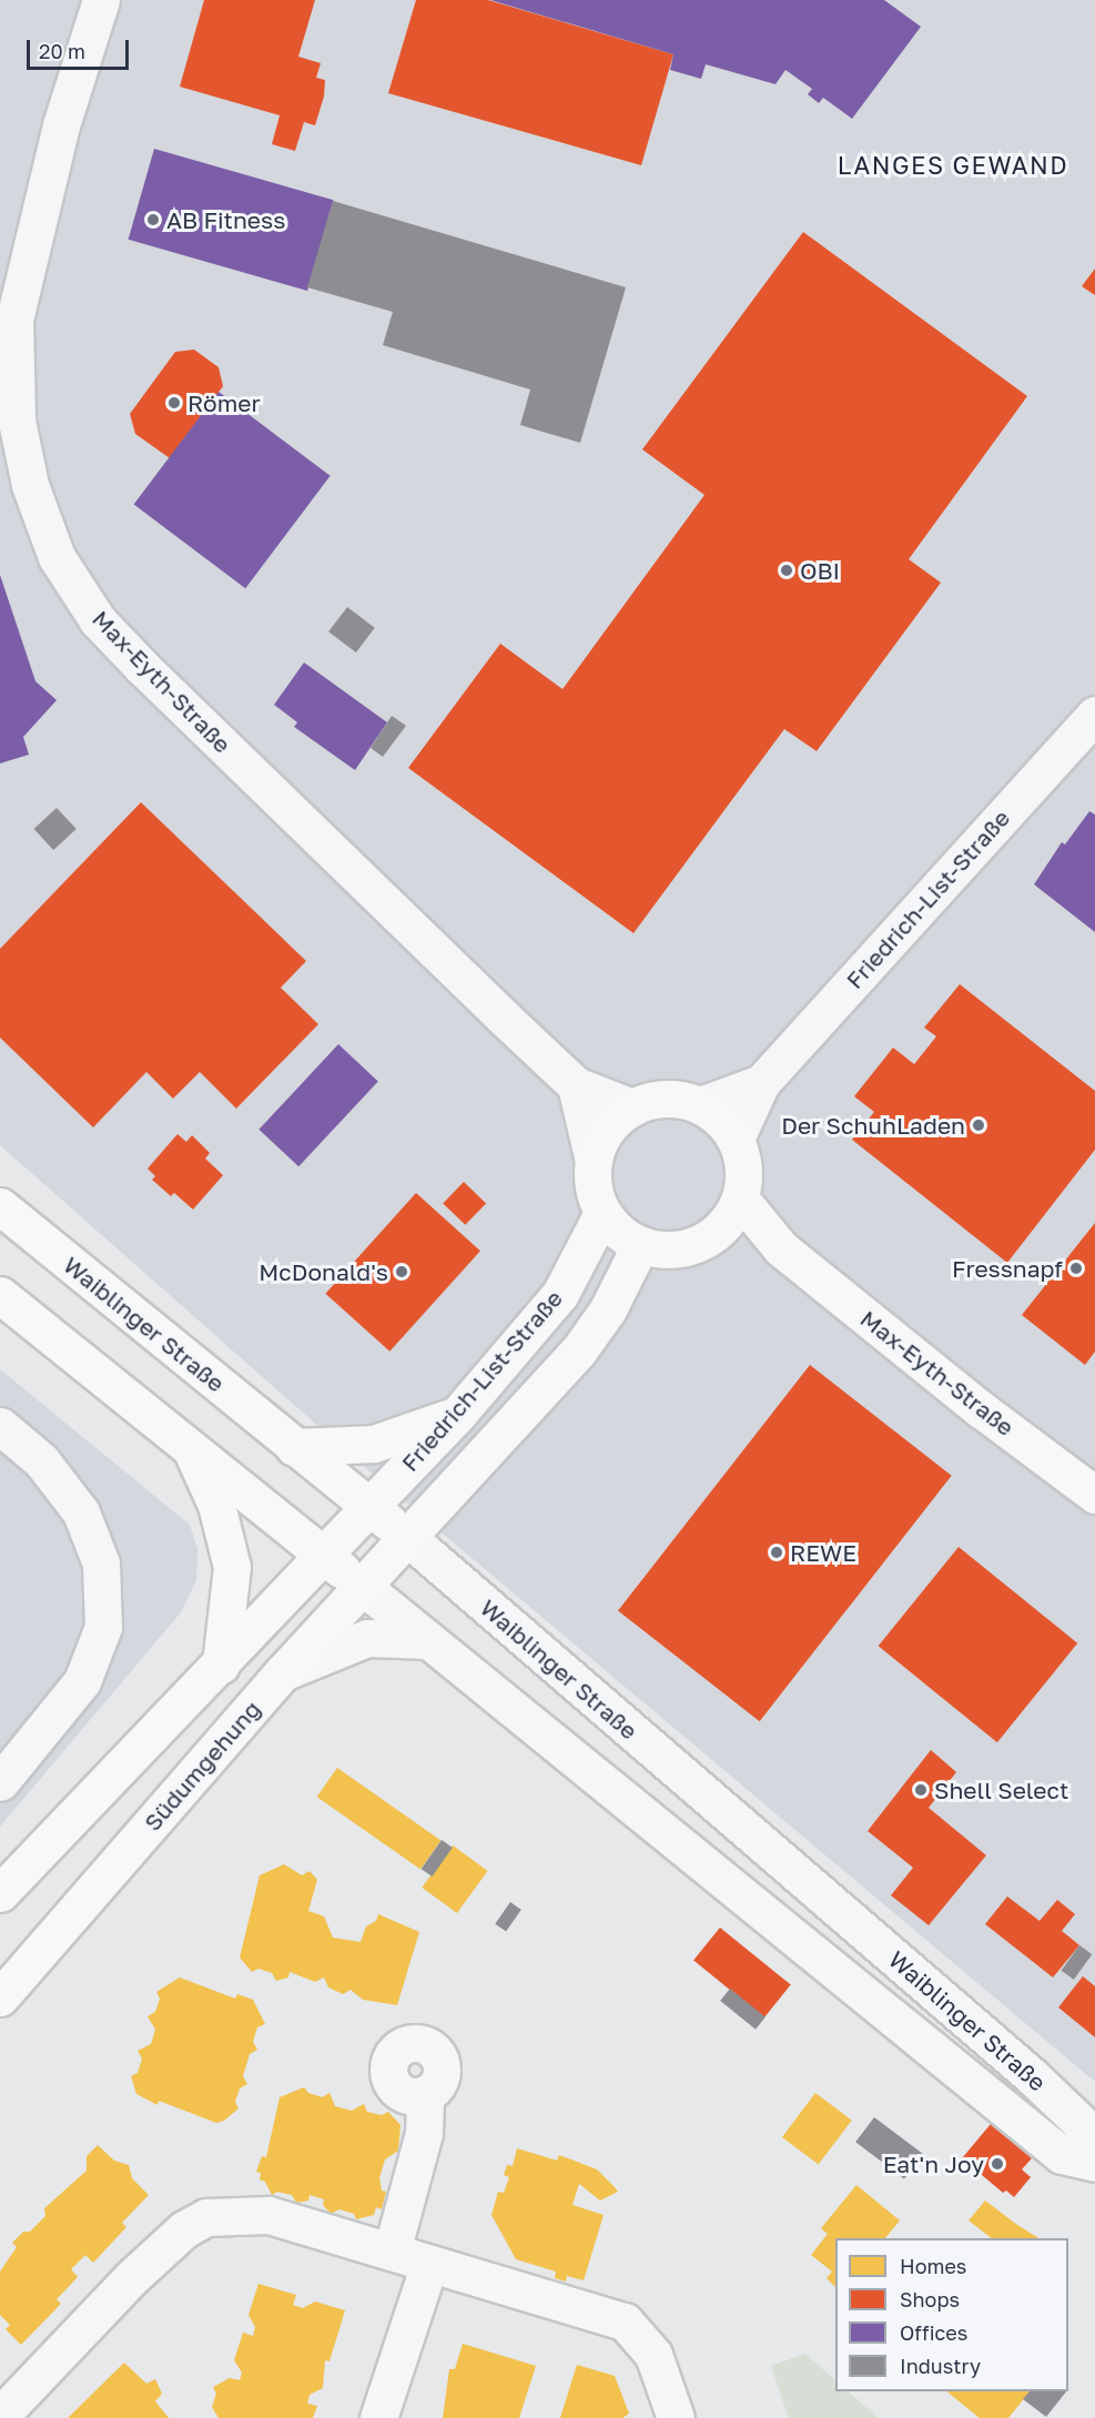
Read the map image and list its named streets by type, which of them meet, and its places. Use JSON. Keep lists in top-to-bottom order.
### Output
{
  "streets": {
    "main road": [
      "Max-Eyth-Straße",
      "Friedrich-List-Straße",
      "Waiblinger Straße",
      "Südumgehung"
    ]
  },
  "crossings": [
    ["Max-Eyth-Straße", "Friedrich-List-Straße"],
    ["Friedrich-List-Straße", "Waiblinger Straße"],
    ["Waiblinger Straße", "Südumgehung"]
  ],
  "districts": ["LANGES GEWAND"],
  "places": [
    "AB Fitness",
    "Römer",
    "OBI",
    "Der SchuhLaden",
    "Fressnapf",
    "McDonald's",
    "REWE",
    "Shell Select",
    "Eat'n Joy"
  ],
  "legend": [
    "Homes",
    "Shops",
    "Offices",
    "Industry"
  ],
  "scale_bar": "20 m"
}
